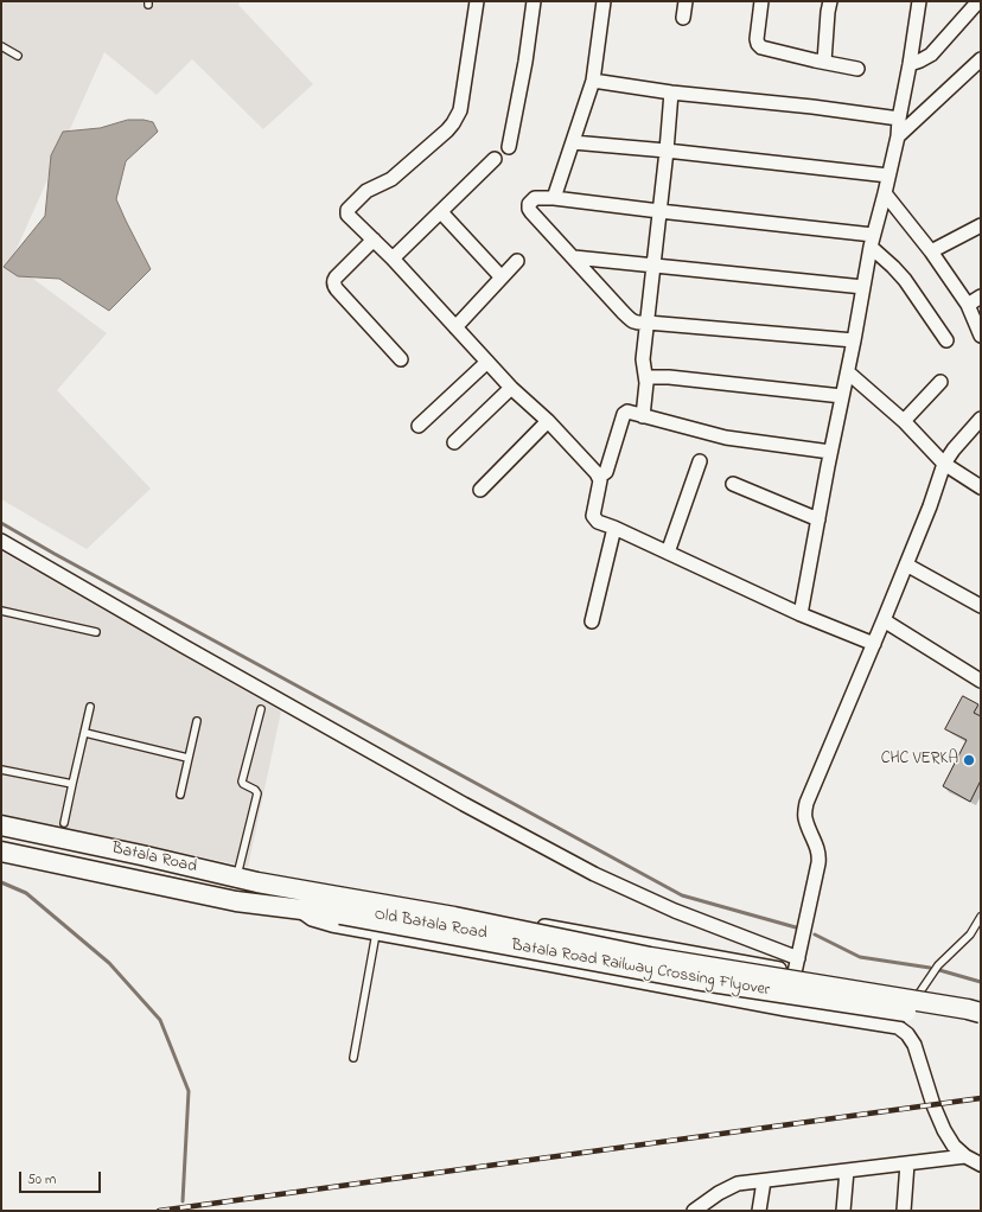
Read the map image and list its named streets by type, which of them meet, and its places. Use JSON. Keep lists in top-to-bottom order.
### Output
{
  "streets": {
    "main road": ["Batala Road", "Batala Road Railway Crossing Flyover"],
    "street": ["Old Batala Road"]
  },
  "crossings": [
    ["Batala Road", "Old Batala Road"],
    ["Batala Road", "Batala Road Railway Crossing Flyover"],
    ["Old Batala Road", "Batala Road Railway Crossing Flyover"]
  ],
  "places": ["CHC VERKA"],
  "scale_bar": "50 m"
}
